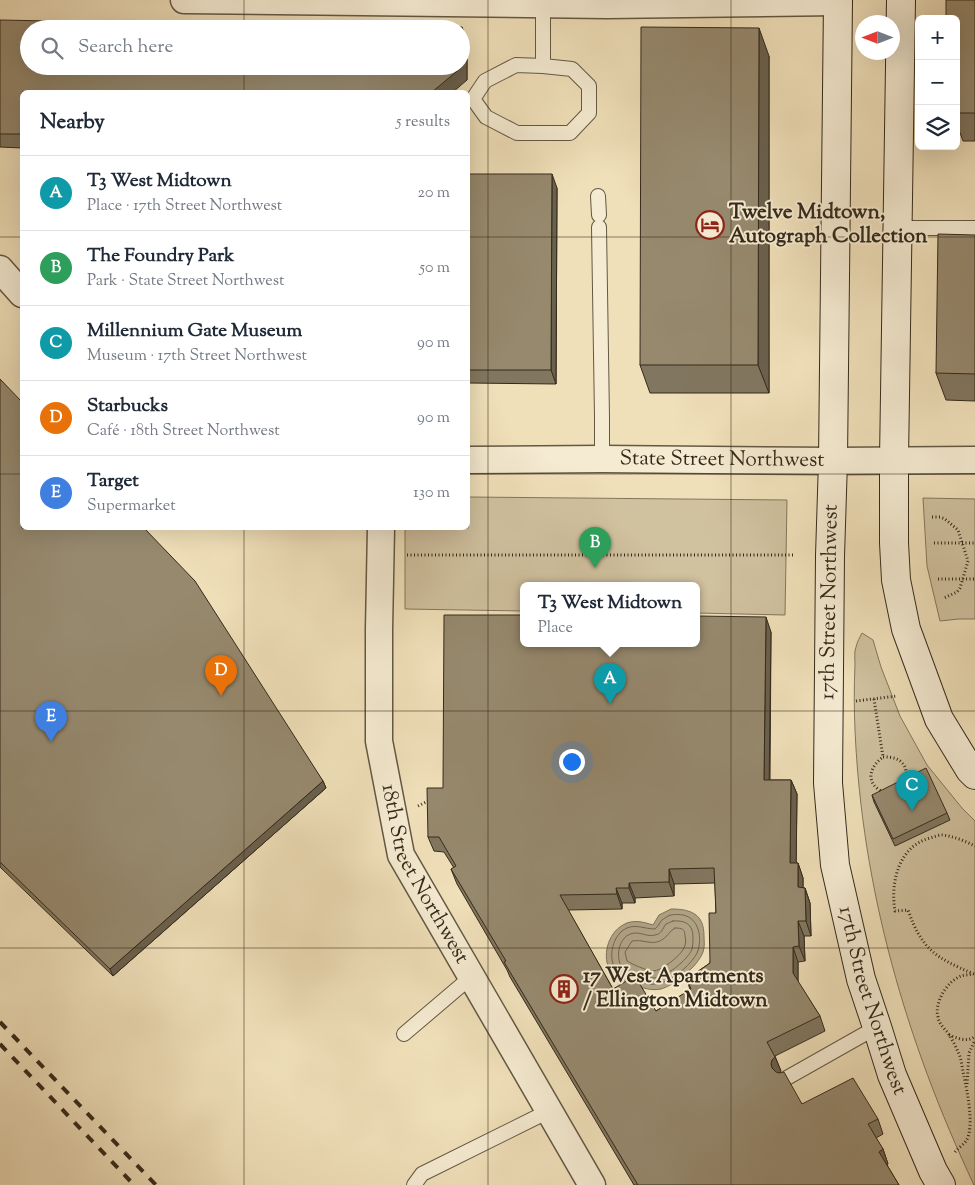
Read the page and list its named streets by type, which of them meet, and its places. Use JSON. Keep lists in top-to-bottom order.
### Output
{
  "streets": {
    "main road": ["17th Street Northwest"],
    "street": ["State Street Northwest", "18th Street Northwest"]
  },
  "crossings": [
    ["State Street Northwest", "17th Street Northwest"]
  ],
  "places": {
    "hotel": ["Twelve Midtown, Autograph Collection"],
    "building": ["17 West Apartments / Ellington Midtown"]
  },
  "north": "left",
  "page": {
    "map_buttons": ["+", "−"],
    "search": "Search here",
    "heading": ["Nearby", "5 results"],
    "list": [
      {
        "mark": "A",
        "name": "T3 West Midtown",
        "note": "Place · 17th Street Northwest",
        "value": "20 m"
      },
      {
        "mark": "B",
        "name": "The Foundry Park",
        "note": "Park · State Street Northwest",
        "value": "50 m"
      },
      {
        "mark": "C",
        "name": "Millennium Gate Museum",
        "note": "Museum · 17th Street Northwest",
        "value": "90 m"
      },
      {
        "mark": "D",
        "name": "Starbucks",
        "note": "Café · 18th Street Northwest",
        "value": "90 m"
      },
      {
        "mark": "E",
        "name": "Target",
        "note": "Supermarket",
        "value": "130 m"
      }
    ],
    "pins": [
      "B",
      "D",
      "A",
      "E",
      "C"
    ],
    "popup": ["T3 West Midtown", "Place"]
  }
}
